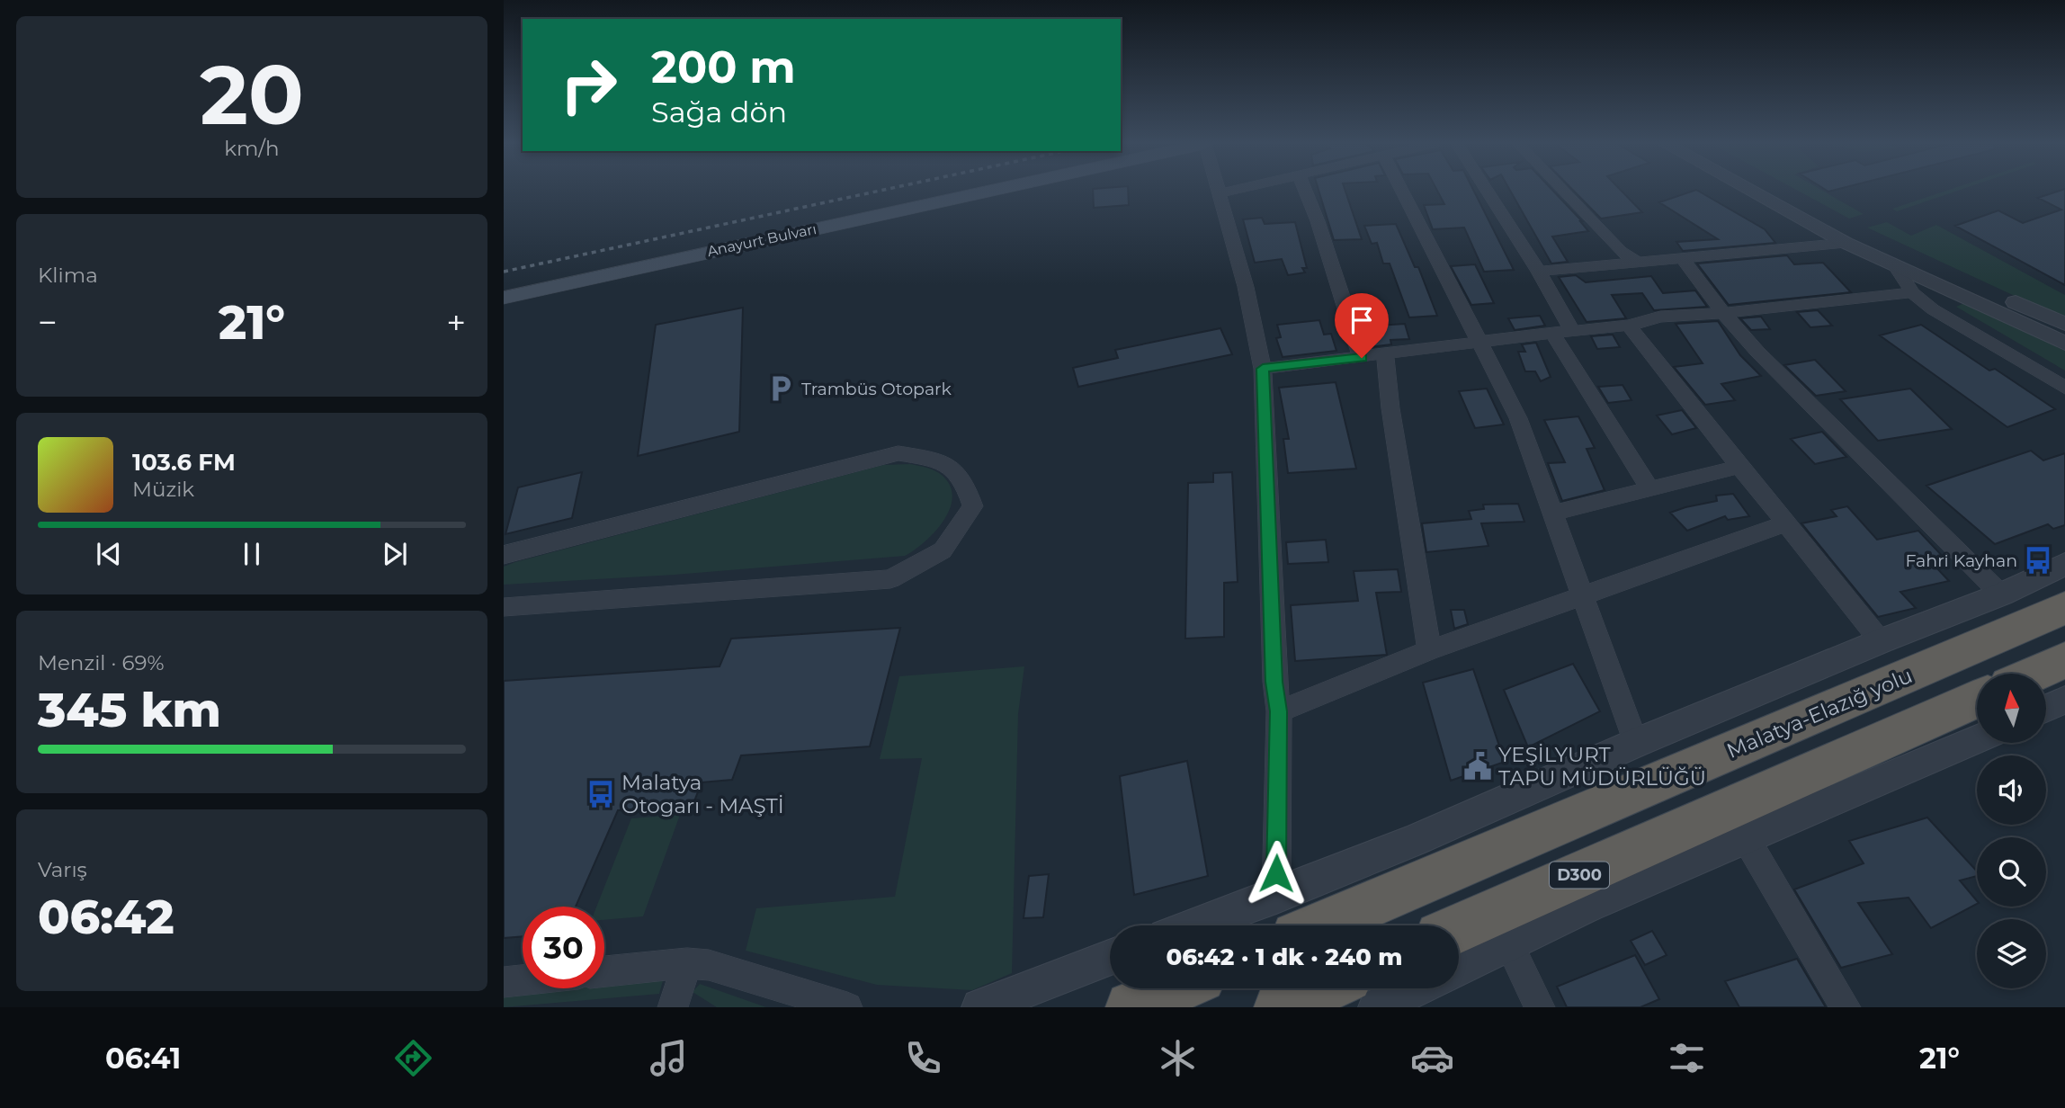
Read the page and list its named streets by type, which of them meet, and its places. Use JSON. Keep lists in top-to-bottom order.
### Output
{
  "streets": {
    "highway": ["Malatya-Elazığ yolu", "D300"],
    "main road": ["Anayurt Bulvarı"]
  },
  "places": {
    "parking": ["Trambüs Otopark"],
    "bus stop": ["Fahri Kayhan", "Malatya Otogarı - MAŞTİ"],
    "public building": ["YEŞİLYURT TAPU MÜDÜRLÜĞÜ"]
  },
  "north": "top",
  "page": {
    "tile": [
      ["20", "km/h"],
      "Klima",
      ["Menzil · 69%", "345 km"],
      ["Varış", "06:42"]
    ],
    "turn": ["200 m", "Sağa dön"],
    "heat": ["−", "21°", "+"],
    "song": ["103.6 FM", "Müzik"],
    "limit": "30",
    "trip": "06:42 · 1 dk · 240 m",
    "tabs": ["06:41", "21°"]
  }
}
